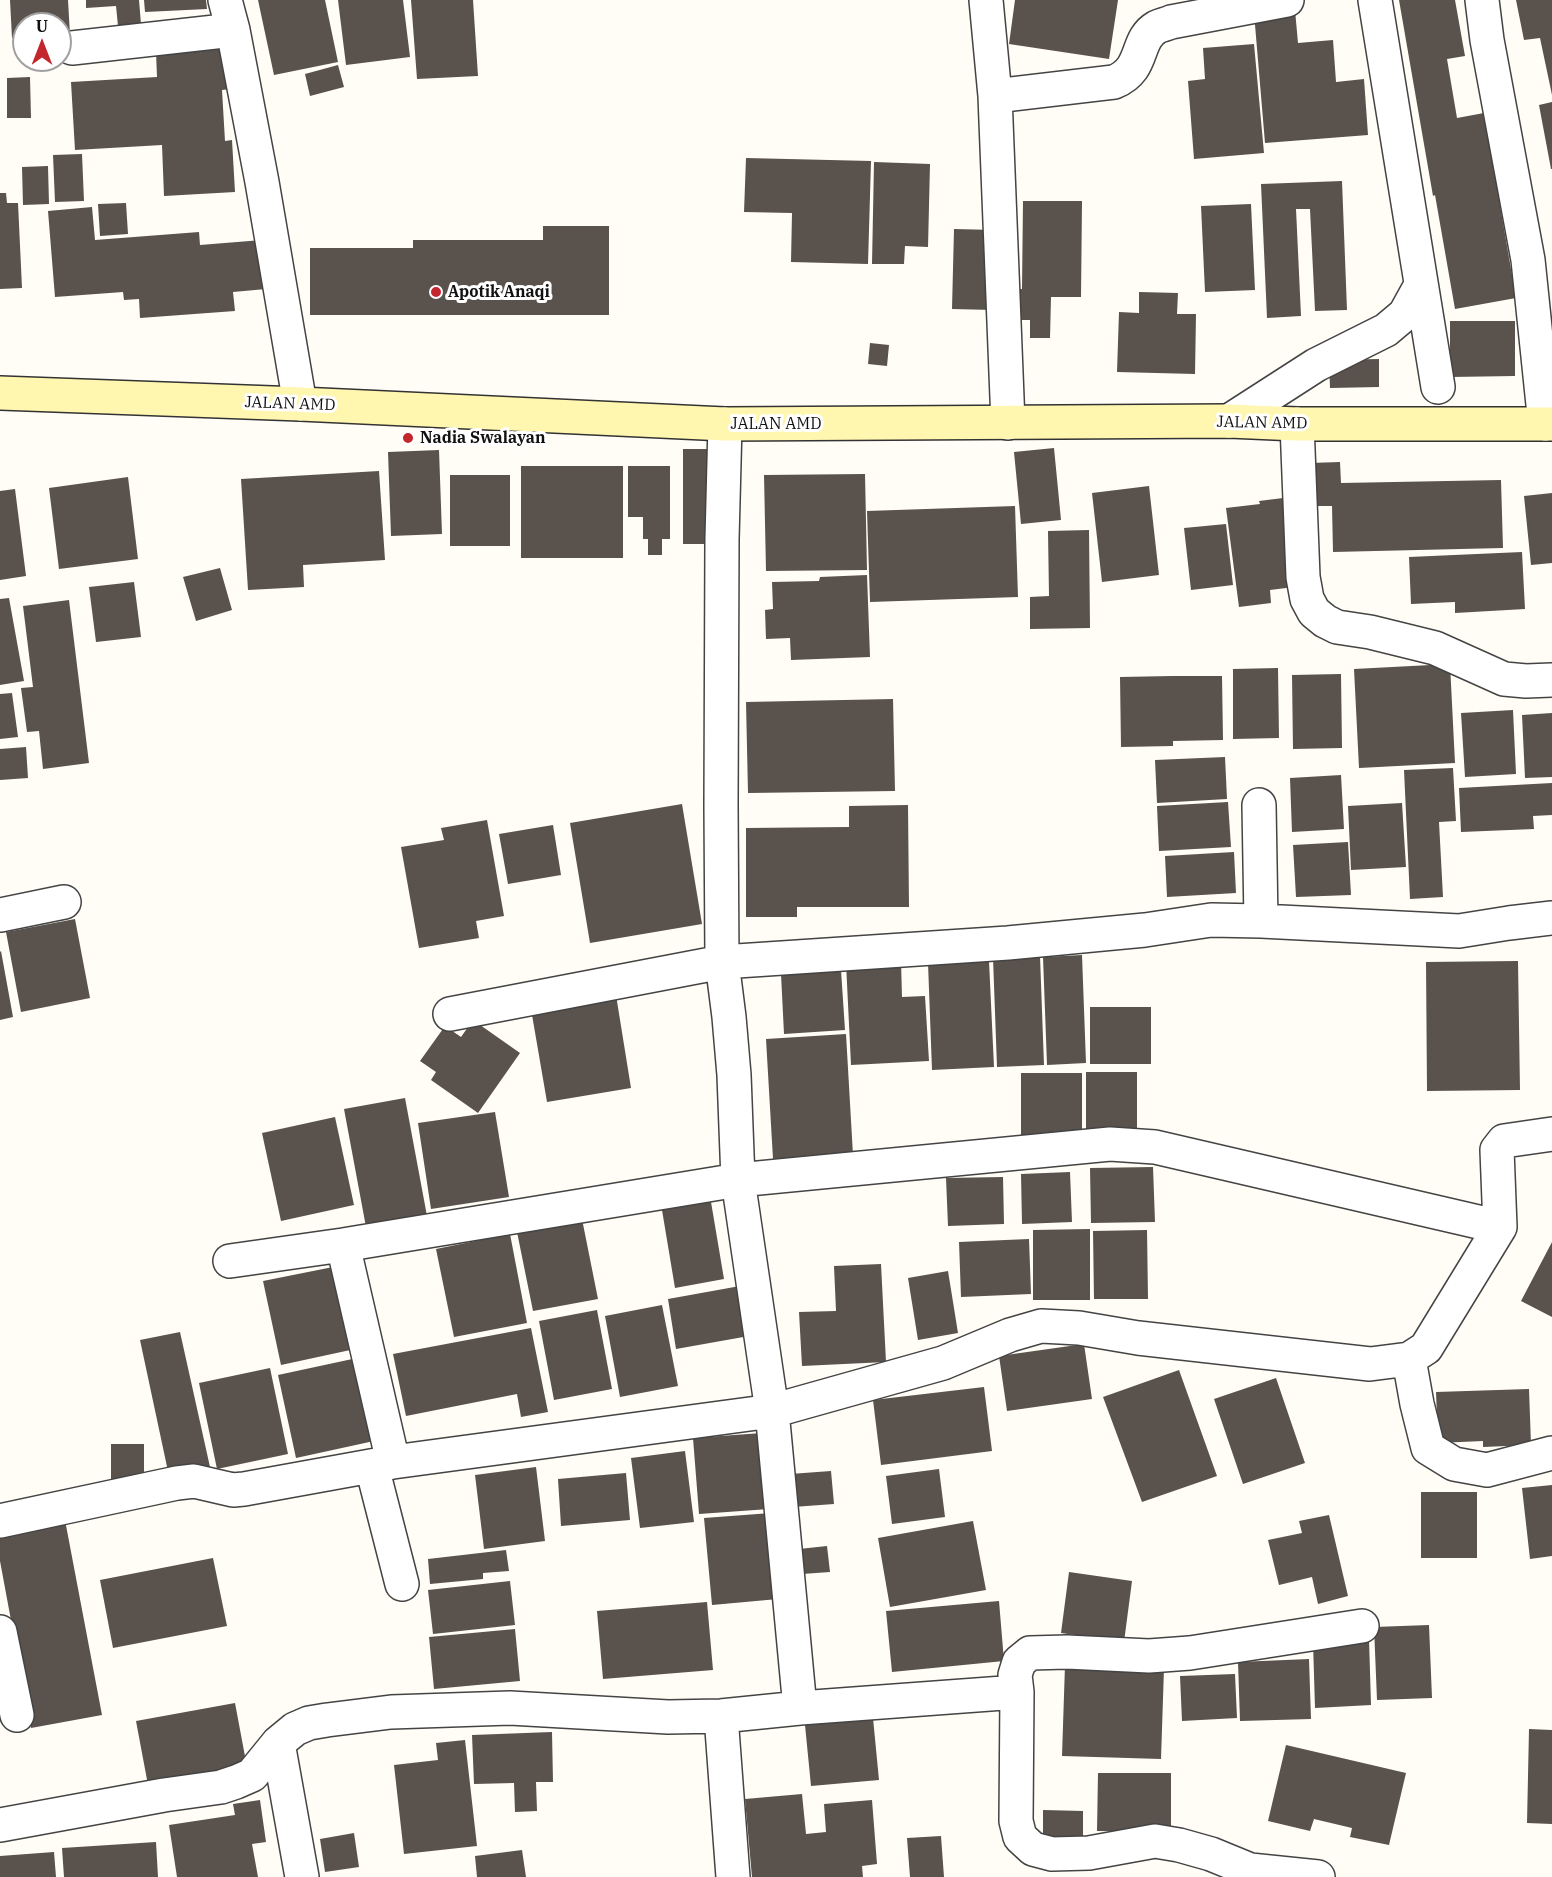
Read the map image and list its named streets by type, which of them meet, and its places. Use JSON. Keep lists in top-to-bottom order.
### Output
{
  "streets": {
    "street": ["JALAN AMD"]
  },
  "places": ["Apotik Anaqi", "Nadia Swalayan"],
  "north": "top"
}
